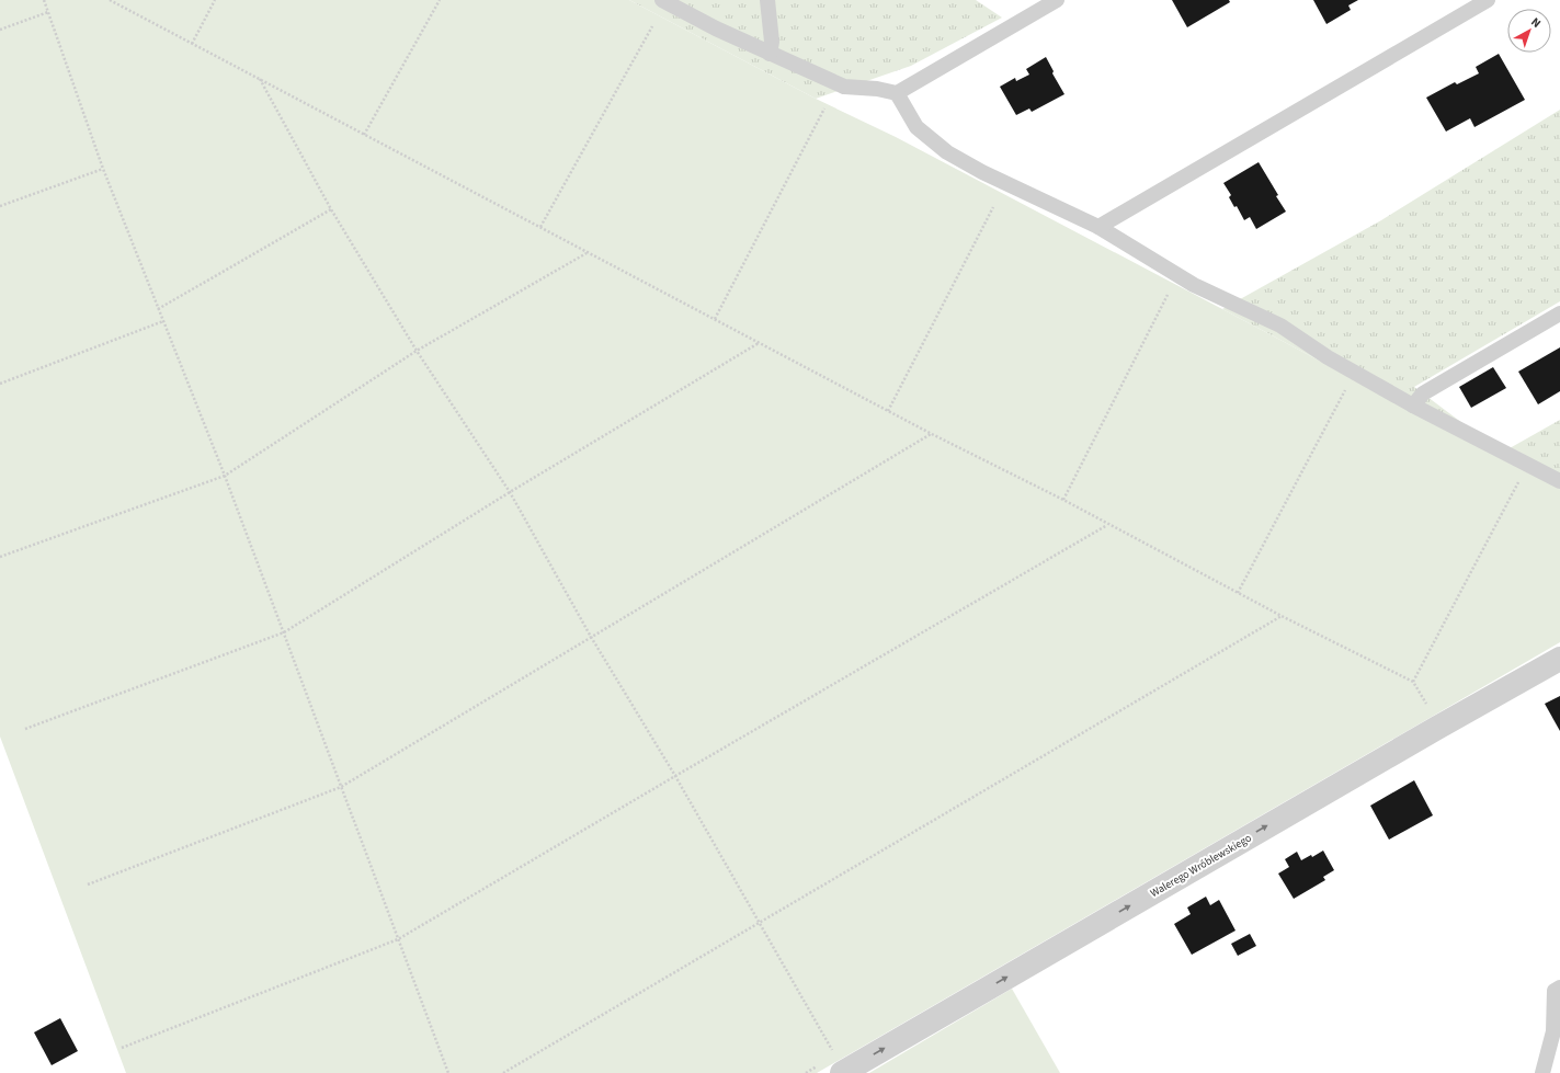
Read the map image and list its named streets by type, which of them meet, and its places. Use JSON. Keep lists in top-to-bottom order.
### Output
{
  "streets": {
    "street": ["Walerego Wróblewskiego"]
  },
  "one_way": ["Walerego Wróblewskiego"],
  "north": "top right"
}
